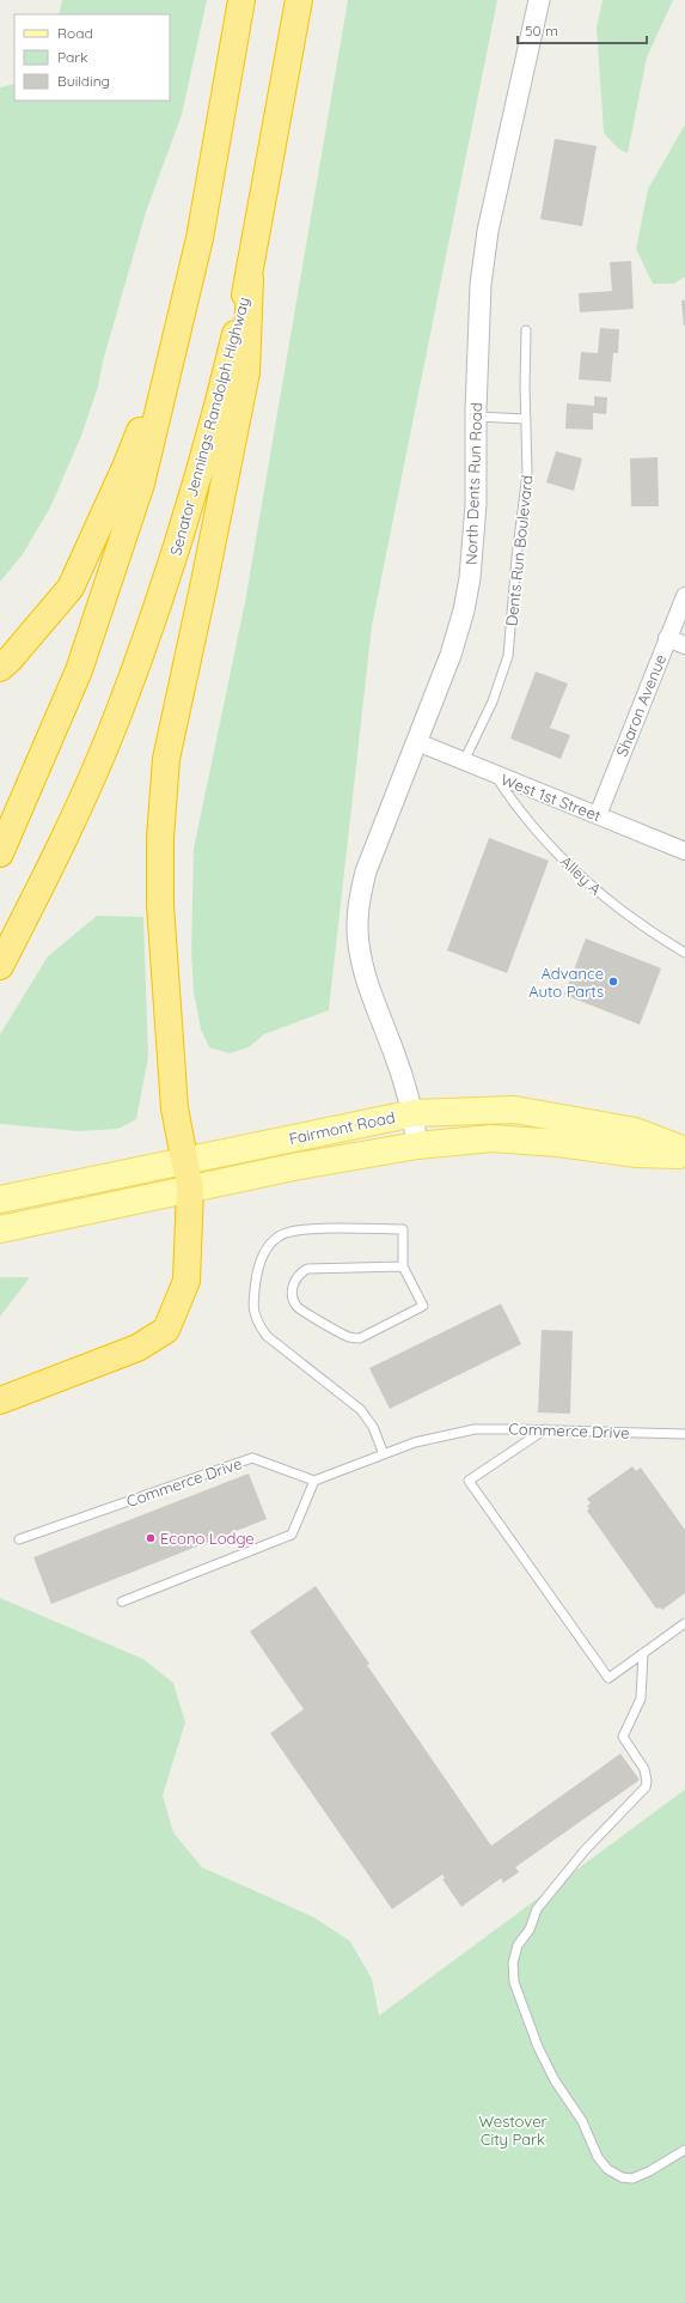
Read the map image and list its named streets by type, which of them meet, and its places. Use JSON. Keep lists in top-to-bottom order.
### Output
{
  "streets": {
    "highway": ["Senator Jennings Randolph Highway"],
    "main road": ["Fairmont Road"],
    "street": ["North Dents Run Road", "Sharon Avenue", "West 1st Street"],
    "lane": ["Dents Run Boulevard", "Alley A", "Commerce Drive"]
  },
  "crossings": [
    ["North Dents Run Road", "West 1st Street"],
    ["North Dents Run Road", "Fairmont Road"],
    ["Dents Run Boulevard", "West 1st Street"],
    ["Sharon Avenue", "West 1st Street"],
    ["West 1st Street", "Alley A"]
  ],
  "parks": ["Westover City Park"],
  "places": ["Advance Auto Parts", "Econo Lodge"],
  "legend": ["Road", "Park", "Building"],
  "scale_bar": "50 m"
}
